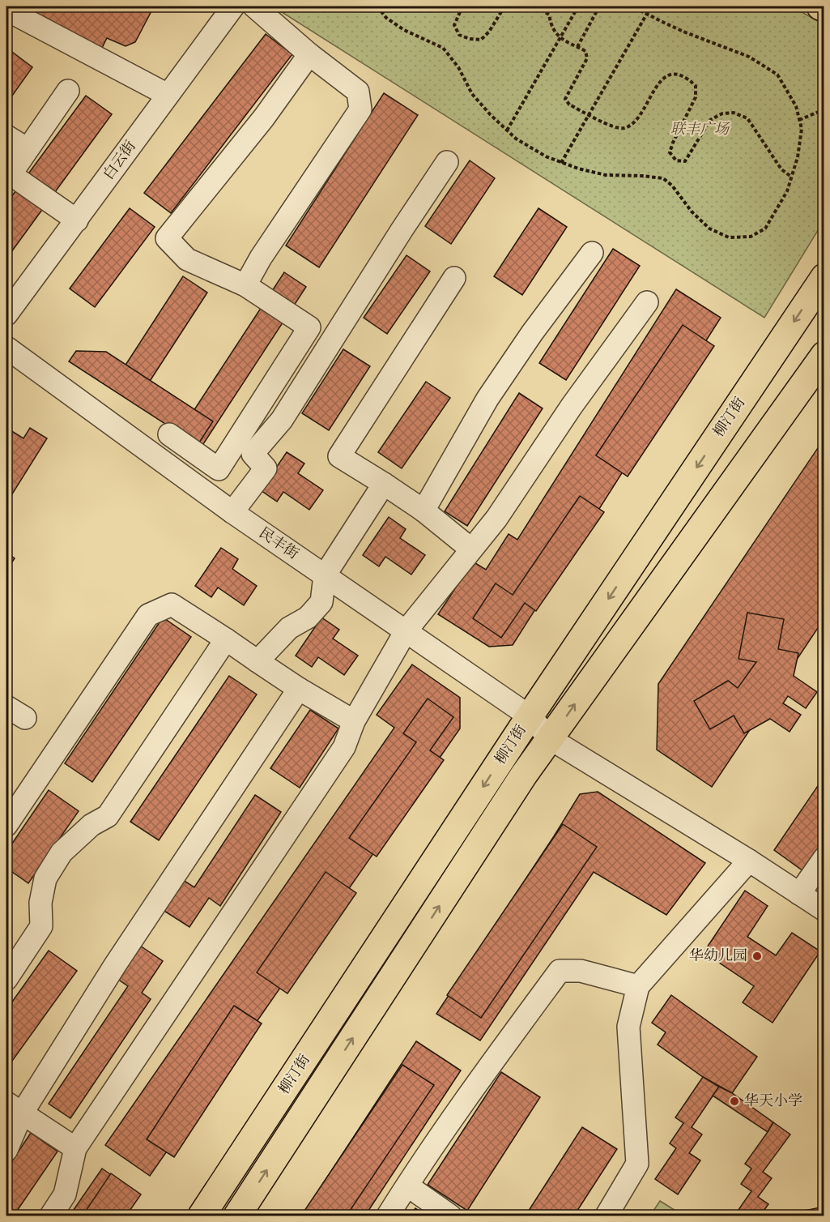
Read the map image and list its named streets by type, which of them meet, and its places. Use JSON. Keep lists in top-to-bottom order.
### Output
{
  "streets": {
    "main road": ["柳汀街"],
    "street": ["白云街", "民丰街"]
  },
  "crossings": [
    ["柳汀街", "民丰街"]
  ],
  "parks": ["联丰广场"],
  "places": ["华幼儿园", "华天小学"]
}
